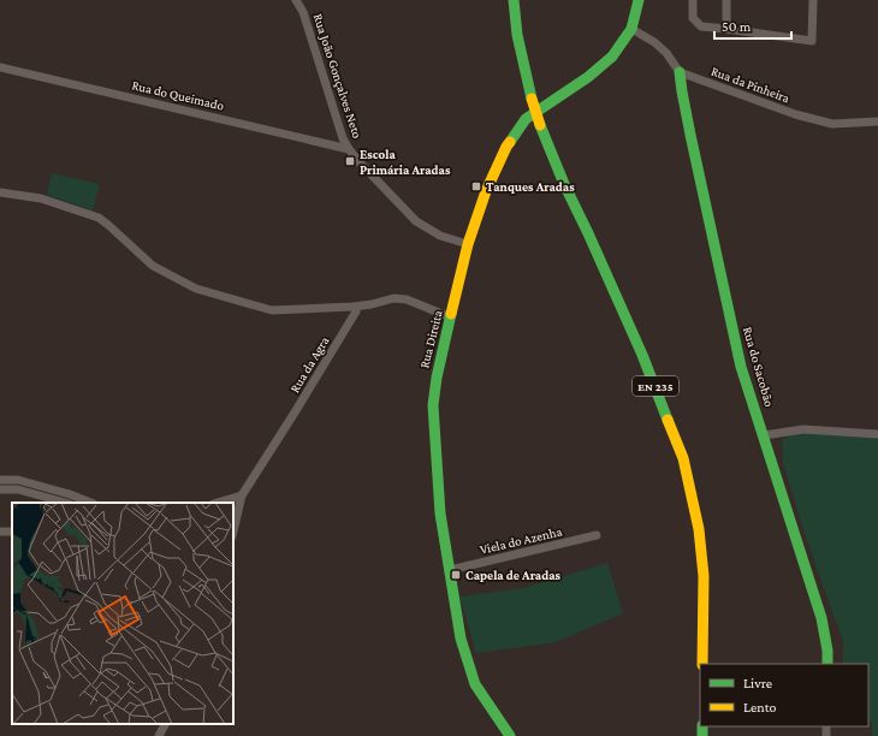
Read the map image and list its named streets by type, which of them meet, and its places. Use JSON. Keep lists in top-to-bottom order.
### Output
{
  "streets": {
    "main road": ["Rua Direita", "Rua do Sacobão", "EN 235"],
    "street": [
      "Rua João Gonçalves Neto",
      "Rua da Pinheira",
      "Rua do Queimado",
      "Rua da Agra",
      "Viela do Azenha"
    ]
  },
  "crossings": [
    ["Rua João Gonçalves Neto", "Rua do Queimado"],
    ["Rua João Gonçalves Neto", "Rua Direita"],
    ["Rua da Pinheira", "Rua do Sacobão"],
    ["Rua Direita", "Viela do Azenha"]
  ],
  "places": {
    "transit": ["Escola Primária Aradas", "Tanques Aradas", "Capela de Aradas"]
  },
  "legend": ["Livre", "Lento"],
  "scale_bar": "50 m"
}
